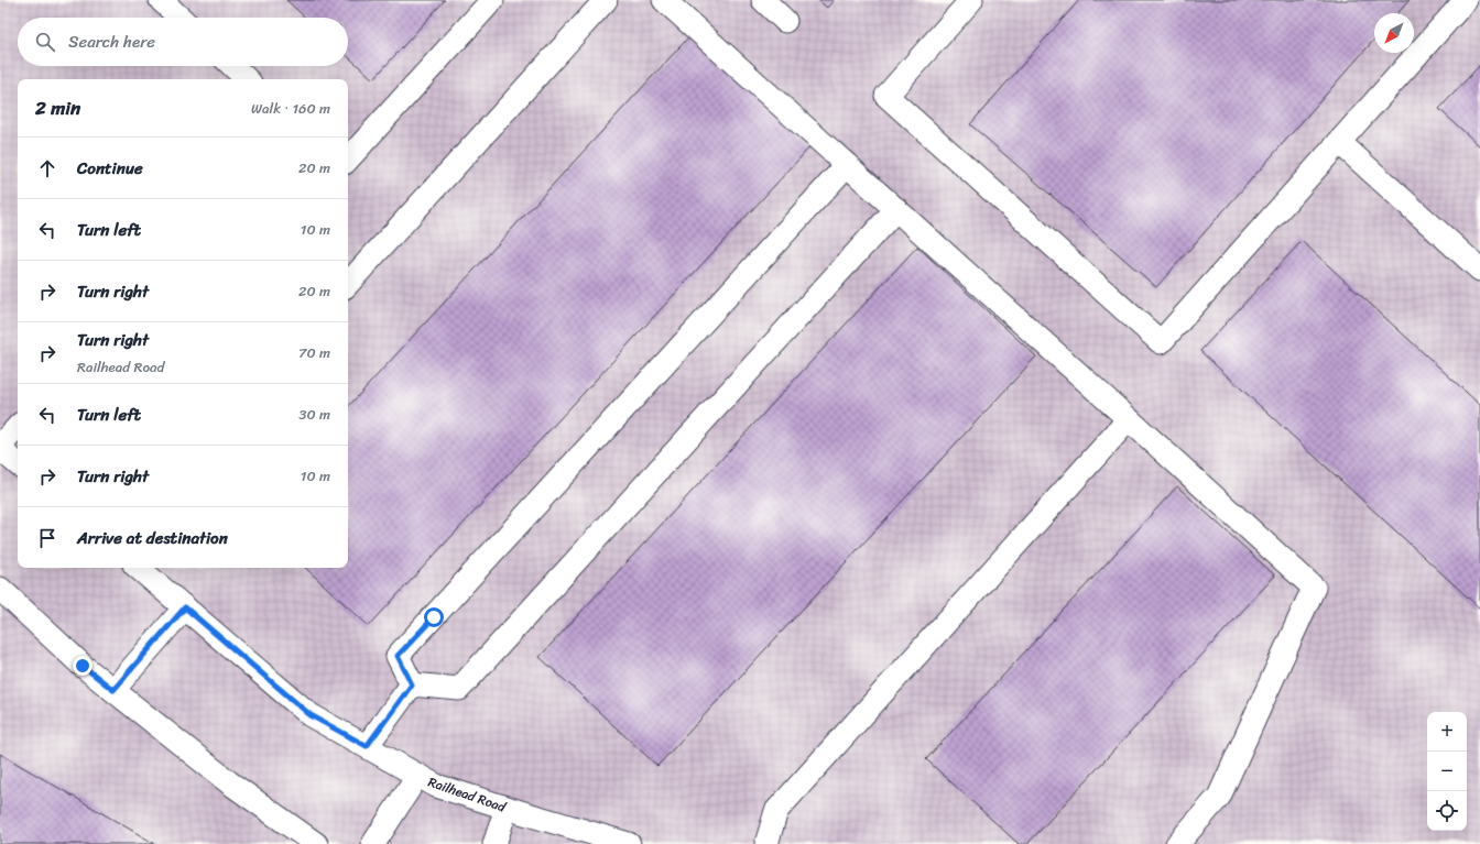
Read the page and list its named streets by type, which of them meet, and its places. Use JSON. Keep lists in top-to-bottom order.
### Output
{
  "streets": {
    "street": ["Railhead Road"]
  },
  "north": "bottom left",
  "page": {
    "search": "Search here",
    "heading": ["2 min", "Walk · 160 m"],
    "list": [
      ["Continue", "20 m"],
      ["Turn left", "10 m"],
      ["Turn right", "20 m"],
      ["Turn right", "Railhead Road", "70 m"],
      ["Turn left", "30 m"],
      ["Turn right", "10 m"],
      "Arrive at destination"
    ],
    "map_buttons": ["+", "−"]
  }
}
